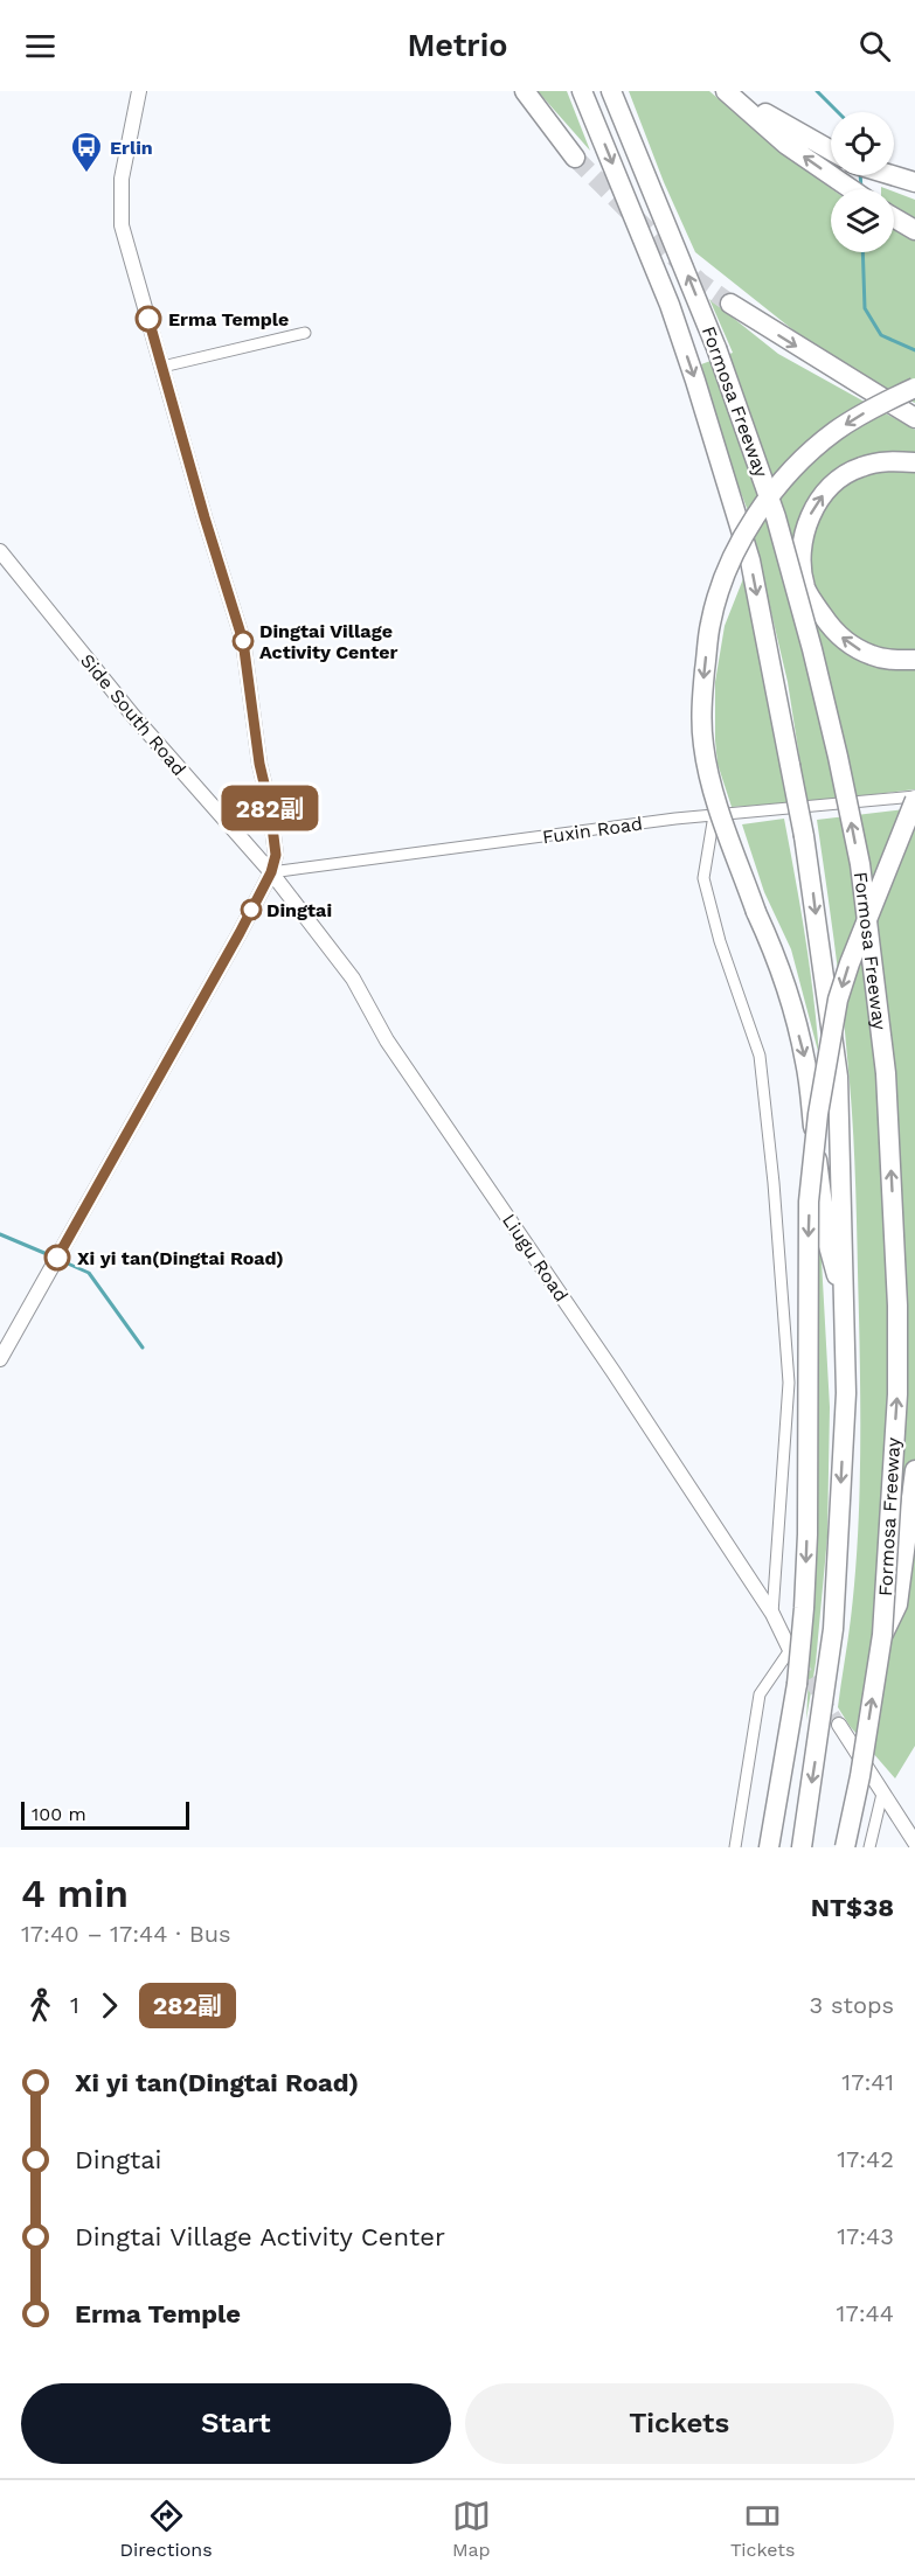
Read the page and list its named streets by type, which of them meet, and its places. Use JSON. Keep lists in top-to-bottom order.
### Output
{
  "streets": {
    "highway": ["Formosa Freeway"],
    "street": ["Side South Road", "Fuxin Road", "Liugu Road"]
  },
  "crossings": [
    ["Side South Road", "Fuxin Road"],
    ["Side South Road", "Liugu Road"],
    ["Fuxin Road", "Liugu Road"]
  ],
  "places": {
    "bus stop": ["Erlin"],
    "other": [
      "Erma Temple",
      "Dingtai Village Activity Center",
      "Dingtai",
      "Xi yi tan(Dingtai Road)"
    ]
  },
  "lines": ["bus line 282副"],
  "scale_bar": "100 m",
  "page": {
    "header": "Metrio",
    "on_map": "282副",
    "scale": "100 m",
    "heading": ["4 min", "17:40 – 17:44 · Bus", "NT$38"],
    "legs": ["1", "282副", "3 stops"],
    "list": [
      {
        "name": "Xi yi tan(Dingtai Road)",
        "value": "17:41"
      },
      {
        "name": "Dingtai",
        "value": "17:42"
      },
      {
        "name": "Dingtai Village Activity Center",
        "value": "17:43"
      },
      {
        "name": "Erma Temple",
        "value": "17:44"
      }
    ],
    "buttons": ["Start", "Tickets"],
    "tabs": ["Directions", "Map", "Tickets"]
  }
}
